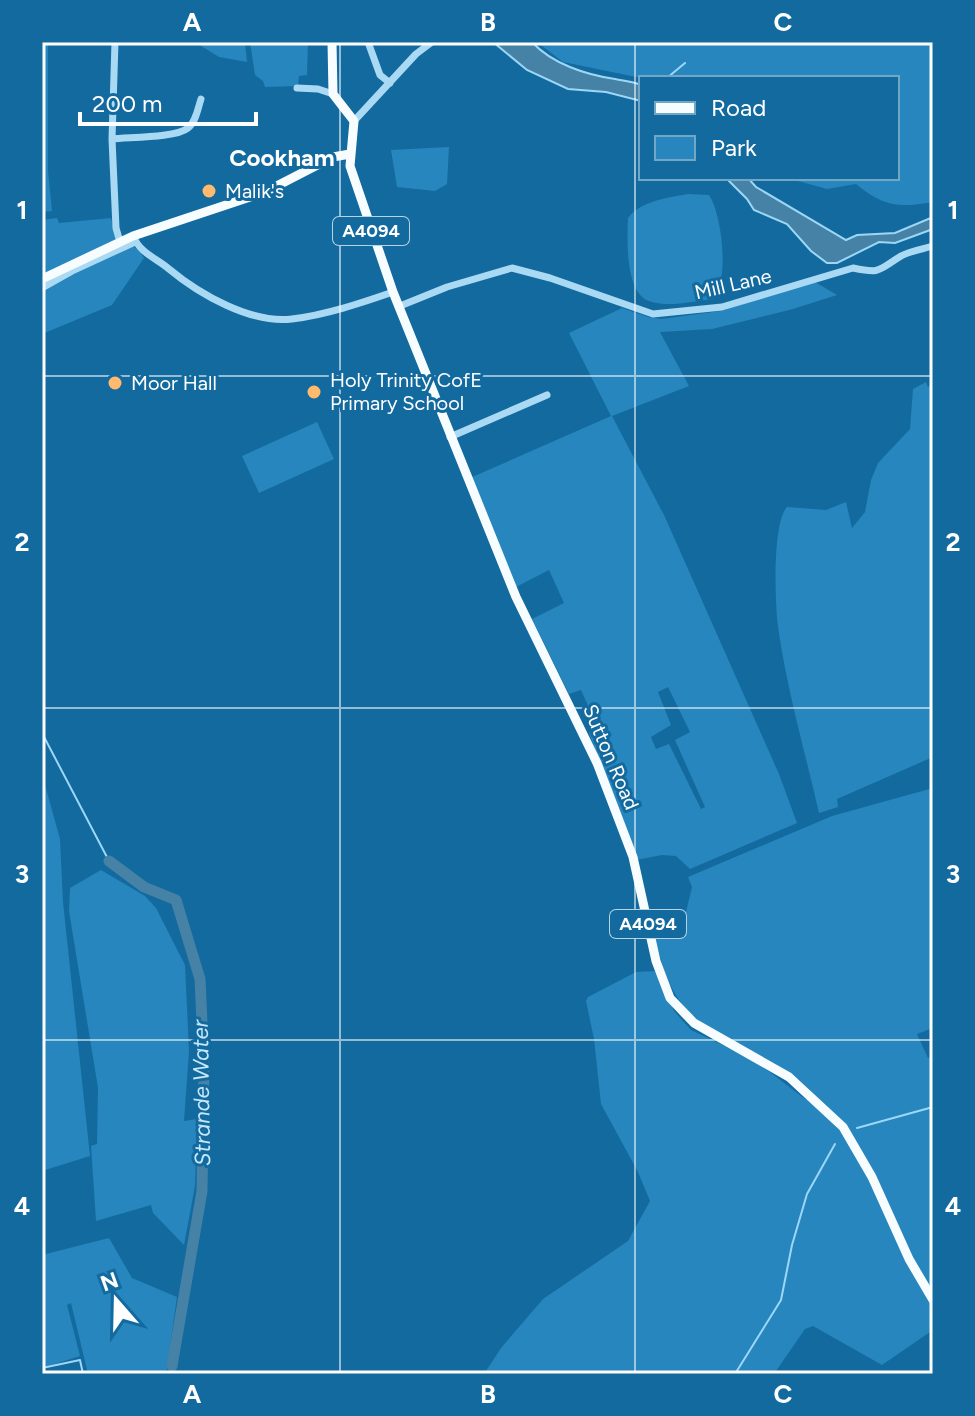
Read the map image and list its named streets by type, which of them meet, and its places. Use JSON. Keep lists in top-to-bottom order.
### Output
{
  "streets": {
    "main road": ["A4094", "Sutton Road"],
    "street": ["Mill Lane"]
  },
  "crossings": [
    ["A4094", "Sutton Road"],
    ["Mill Lane", "Sutton Road"]
  ],
  "districts": ["Cookham"],
  "water": ["Strande Water"],
  "places": ["Malik's", "Moor Hall", "Holy Trinity CofE Primary School"],
  "legend": ["Road", "Park"],
  "scale_bar": "200 m",
  "north": "top",
  "grid": {
    "columns": ["A", "B", "C"],
    "rows": [
      "1",
      "2",
      "3",
      "4"
    ]
  }
}
